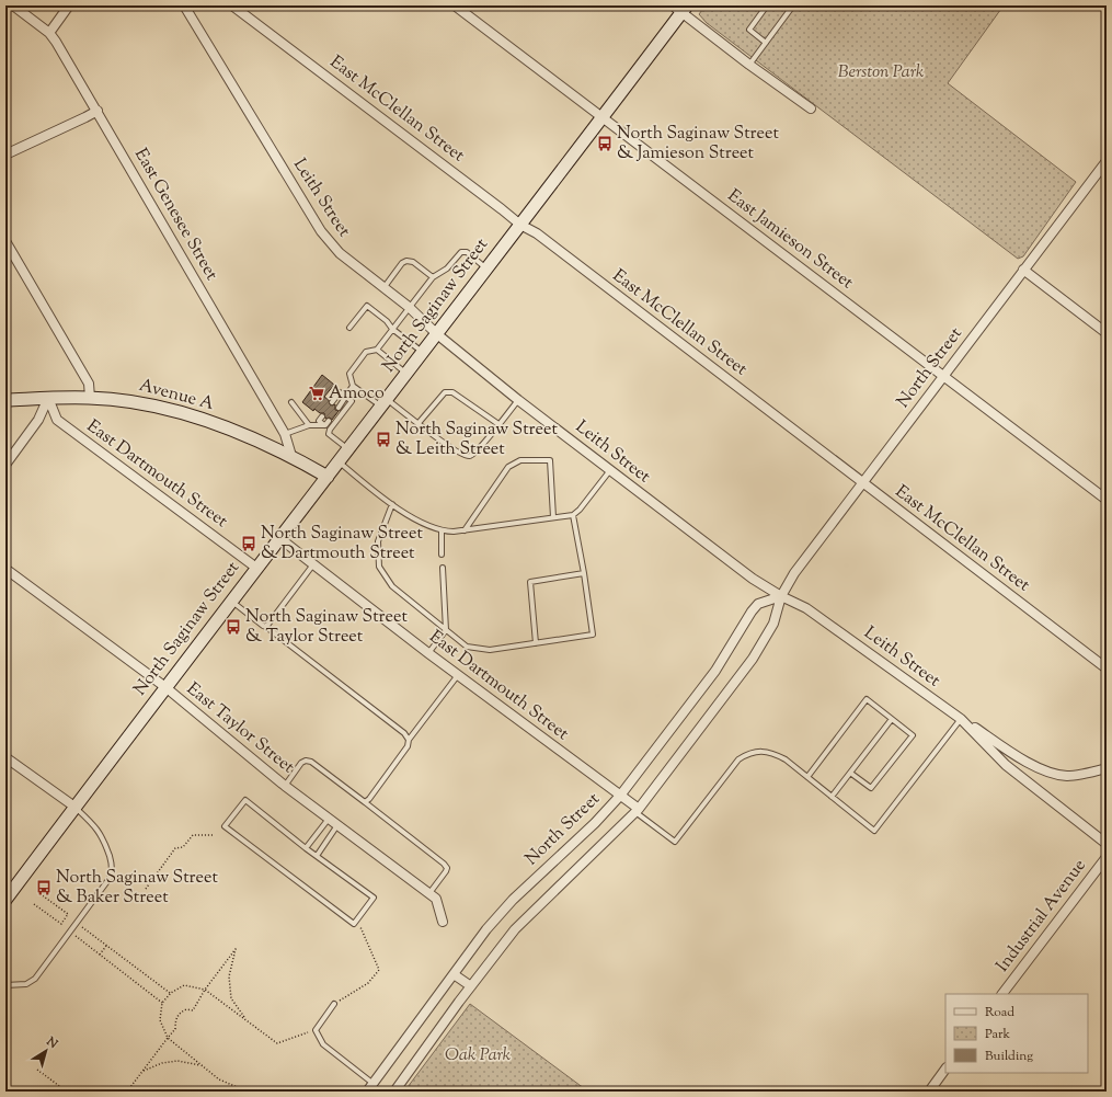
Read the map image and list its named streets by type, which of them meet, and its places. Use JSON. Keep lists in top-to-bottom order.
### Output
{
  "streets": {
    "main road": ["North Saginaw Street", "Avenue A"],
    "street": [
      "East McClellan Street",
      "Leith Street",
      "East Genesee Street",
      "East Jamieson Street",
      "North Street",
      "East Dartmouth Street",
      "East Taylor Street",
      "Industrial Avenue"
    ]
  },
  "crossings": [
    ["East McClellan Street", "North Saginaw Street"],
    ["East McClellan Street", "North Street"],
    ["Leith Street", "North Saginaw Street"],
    ["Leith Street", "North Street"],
    ["East Genesee Street", "Avenue A"],
    ["East Jamieson Street", "North Saginaw Street"],
    ["East Jamieson Street", "North Street"],
    ["North Saginaw Street", "Avenue A"],
    ["North Saginaw Street", "East Dartmouth Street"],
    ["North Saginaw Street", "East Taylor Street"],
    ["North Street", "East Dartmouth Street"],
    ["Avenue A", "East Dartmouth Street"]
  ],
  "parks": ["Berston Park", "Oak Park"],
  "places": {
    "bus stop": [
      "North Saginaw Street & Jamieson Street",
      "North Saginaw Street & Leith Street",
      "North Saginaw Street & Dartmouth Street",
      "North Saginaw Street & Taylor Street",
      "North Saginaw Street & Baker Street"
    ],
    "supermarket": ["Amoco"]
  },
  "legend": ["Road", "Park", "Building"],
  "north": "top right"
}
